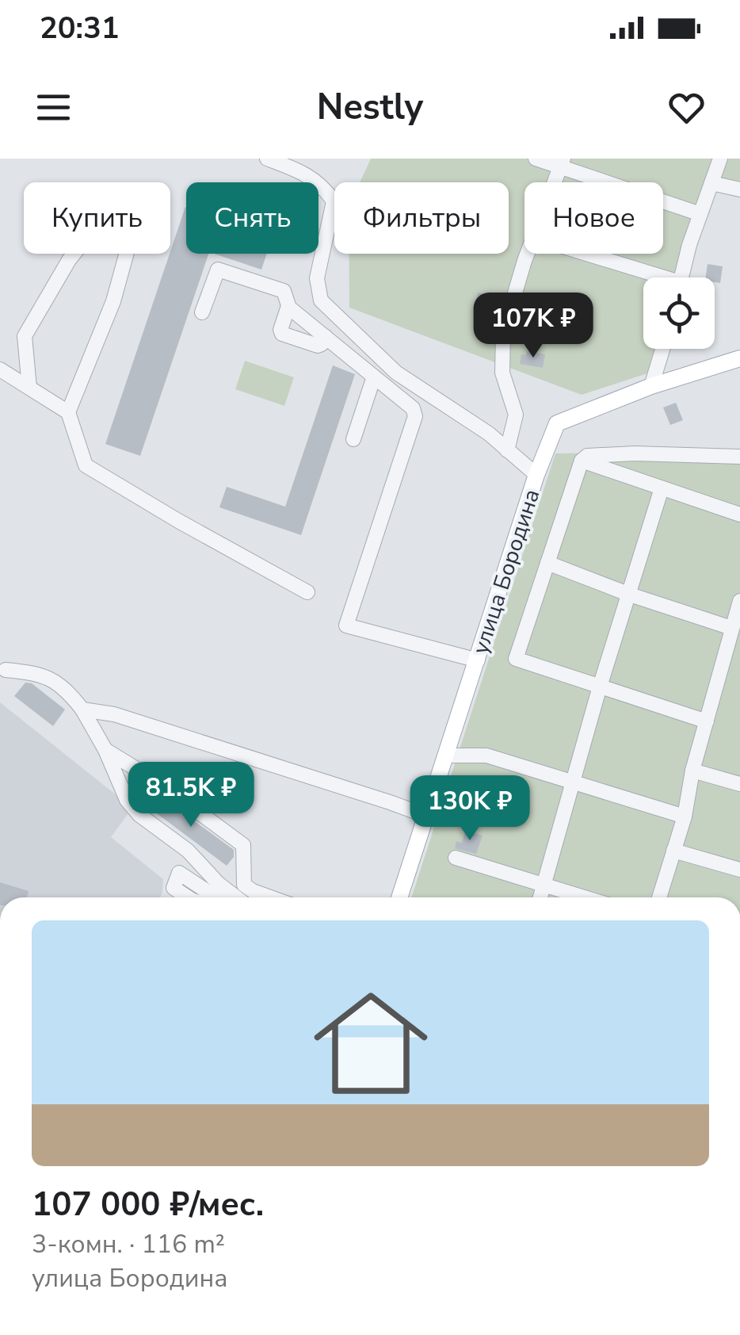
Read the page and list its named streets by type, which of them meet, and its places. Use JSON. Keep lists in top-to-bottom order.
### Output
{
  "streets": {
    "main road": ["улица Бородина"]
  },
  "page": {
    "status": "20:31",
    "header": "Nestly",
    "chip": [
      "Купить",
      "Снять",
      "Фильтры",
      "Новое"
    ],
    "price": ["107K ₽", "81.5K ₽", "130K ₽"],
    "list": [
      {
        "name": "107 000 ₽/мес.",
        "note": "3-комн. · 116 m² · улица Бородина"
      }
    ]
  }
}
